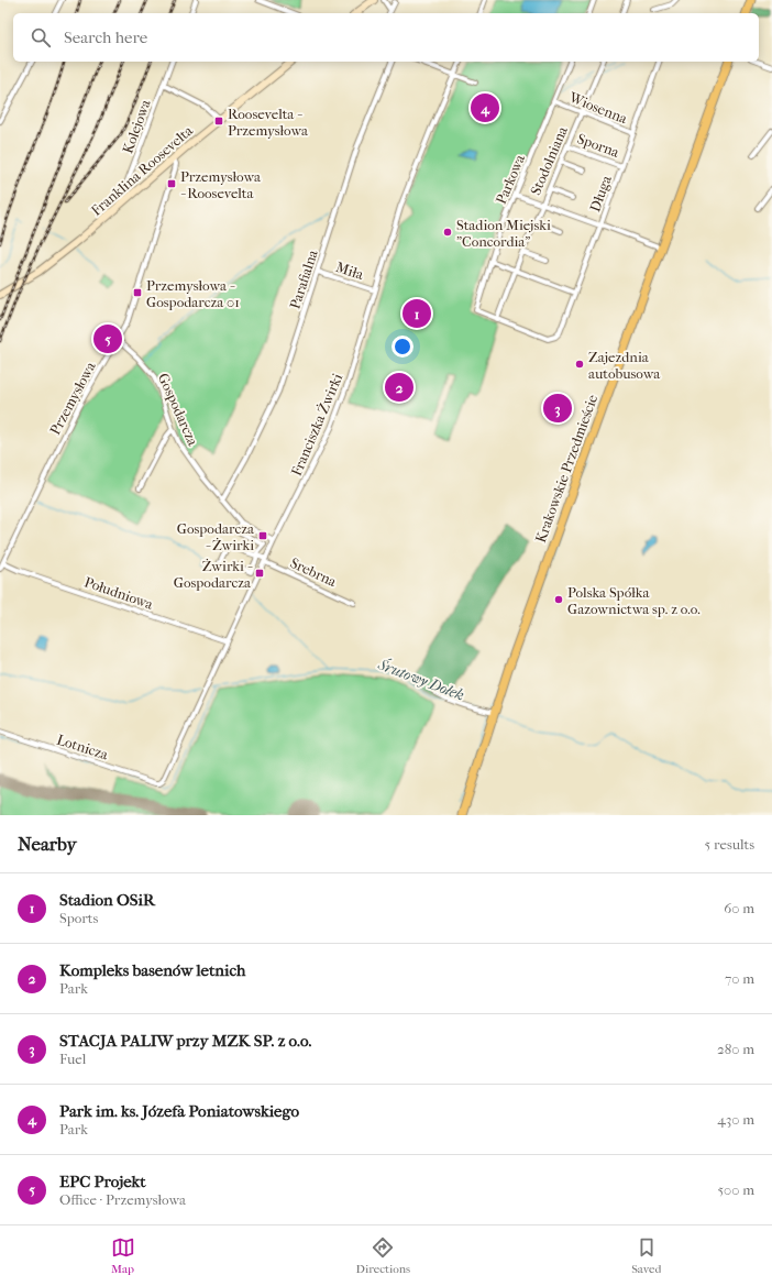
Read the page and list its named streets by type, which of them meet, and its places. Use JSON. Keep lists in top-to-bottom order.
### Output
{
  "streets": {
    "main road": ["Krakowskie Przedmieście"],
    "street": [
      "Wiosenna",
      "Kolejowa",
      "Sporna",
      "Stodolniana",
      "Franklina Roosevelta",
      "Parkowa",
      "Długa",
      "Miła",
      "Parafialna",
      "Przemysłowa",
      "Gospodarcza",
      "Franciszka Żwirki",
      "Srebrna",
      "Południowa",
      "Lotnicza"
    ]
  },
  "crossings": [
    ["Wiosenna", "Stodolniana"],
    ["Wiosenna", "Parkowa"],
    ["Wiosenna", "Długa"],
    ["Kolejowa", "Franklina Roosevelta"],
    ["Sporna", "Stodolniana"],
    ["Sporna", "Długa"],
    ["Stodolniana", "Parkowa"],
    ["Stodolniana", "Długa"],
    ["Franklina Roosevelta", "Przemysłowa"],
    ["Parkowa", "Długa"],
    ["Miła", "Parafialna"],
    ["Miła", "Franciszka Żwirki"],
    ["Parafialna", "Gospodarcza"],
    ["Przemysłowa", "Gospodarcza"],
    ["Przemysłowa", "Południowa"],
    ["Gospodarcza", "Franciszka Żwirki"],
    ["Franciszka Żwirki", "Srebrna"],
    ["Franciszka Żwirki", "Południowa"],
    ["Franciszka Żwirki", "Lotnicza"]
  ],
  "water": ["Śrutowy Dołek"],
  "places": {
    "transit": [
      "Roosevelta - Przemysłowa",
      "Przemysłowa - Roosevelta",
      "Przemysłowa - Gospodarcza 01",
      "Gospodarcza - Żwirki",
      "Żwirki - Gospodarcza"
    ],
    "other": ["Stadion Miejski \"Concordia\"", "Zajezdnia autobusowa", "Polska Spółka Gazownictwa sp. z o.o."]
  },
  "page": {
    "search": "Search here",
    "pins": [
      "4",
      "1",
      "5",
      "2",
      "3"
    ],
    "heading": ["Nearby", "5 results"],
    "list": [
      {
        "mark": "1",
        "name": "Stadion OSiR",
        "note": "Sports",
        "value": "60 m"
      },
      {
        "mark": "2",
        "name": "Kompleks basenów letnich",
        "note": "Park",
        "value": "70 m"
      },
      {
        "mark": "3",
        "name": "STACJA PALIW przy MZK SP. z o.o.",
        "note": "Fuel",
        "value": "280 m"
      },
      {
        "mark": "4",
        "name": "Park im. ks. Józefa Poniatowskiego",
        "note": "Park",
        "value": "430 m"
      },
      {
        "mark": "5",
        "name": "EPC Projekt",
        "note": "Office · Przemysłowa",
        "value": "500 m"
      }
    ],
    "nav": ["Map", "Directions", "Saved"]
  }
}
